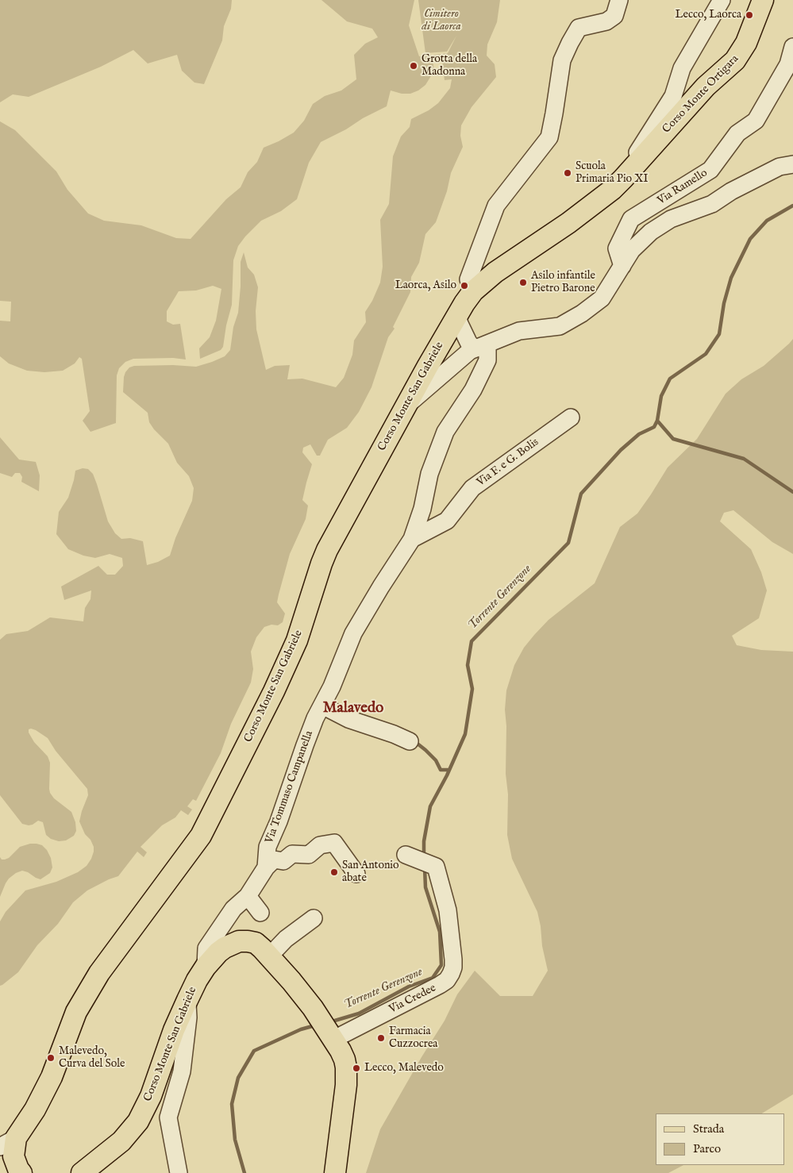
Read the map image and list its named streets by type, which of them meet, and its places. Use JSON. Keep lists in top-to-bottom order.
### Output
{
  "streets": {
    "main road": ["Corso Monte Ortigara", "Corso Monte San Gabriele"],
    "street": [
      "Via Ramello",
      "Via F. e G. Bolis",
      "Via Tommaso Campanella",
      "Via Credee"
    ]
  },
  "crossings": [
    ["Corso Monte Ortigara", "Corso Monte San Gabriele"],
    ["Via Ramello", "Corso Monte San Gabriele"],
    ["Via Ramello", "Via Tommaso Campanella"],
    ["Corso Monte San Gabriele", "Via Tommaso Campanella"],
    ["Corso Monte San Gabriele", "Via Credee"],
    ["Via F. e G. Bolis", "Via Tommaso Campanella"]
  ],
  "districts": ["Malavedo"],
  "water": ["Torrente Gerenzone"],
  "parks": ["Cimitero di Laorca"],
  "places": [
    "Lecco, Laorca",
    "Grotta della Madonna",
    "Scuola Primaria Pio XI",
    "Asilo infantile Pietro Barone",
    "Laorca, Asilo",
    "San Antonio abate",
    "Farmacia Cuzzocrea",
    "Malevedo, Curva del Sole",
    "Lecco, Malevedo"
  ],
  "legend": ["Strada", "Parco"]
}
